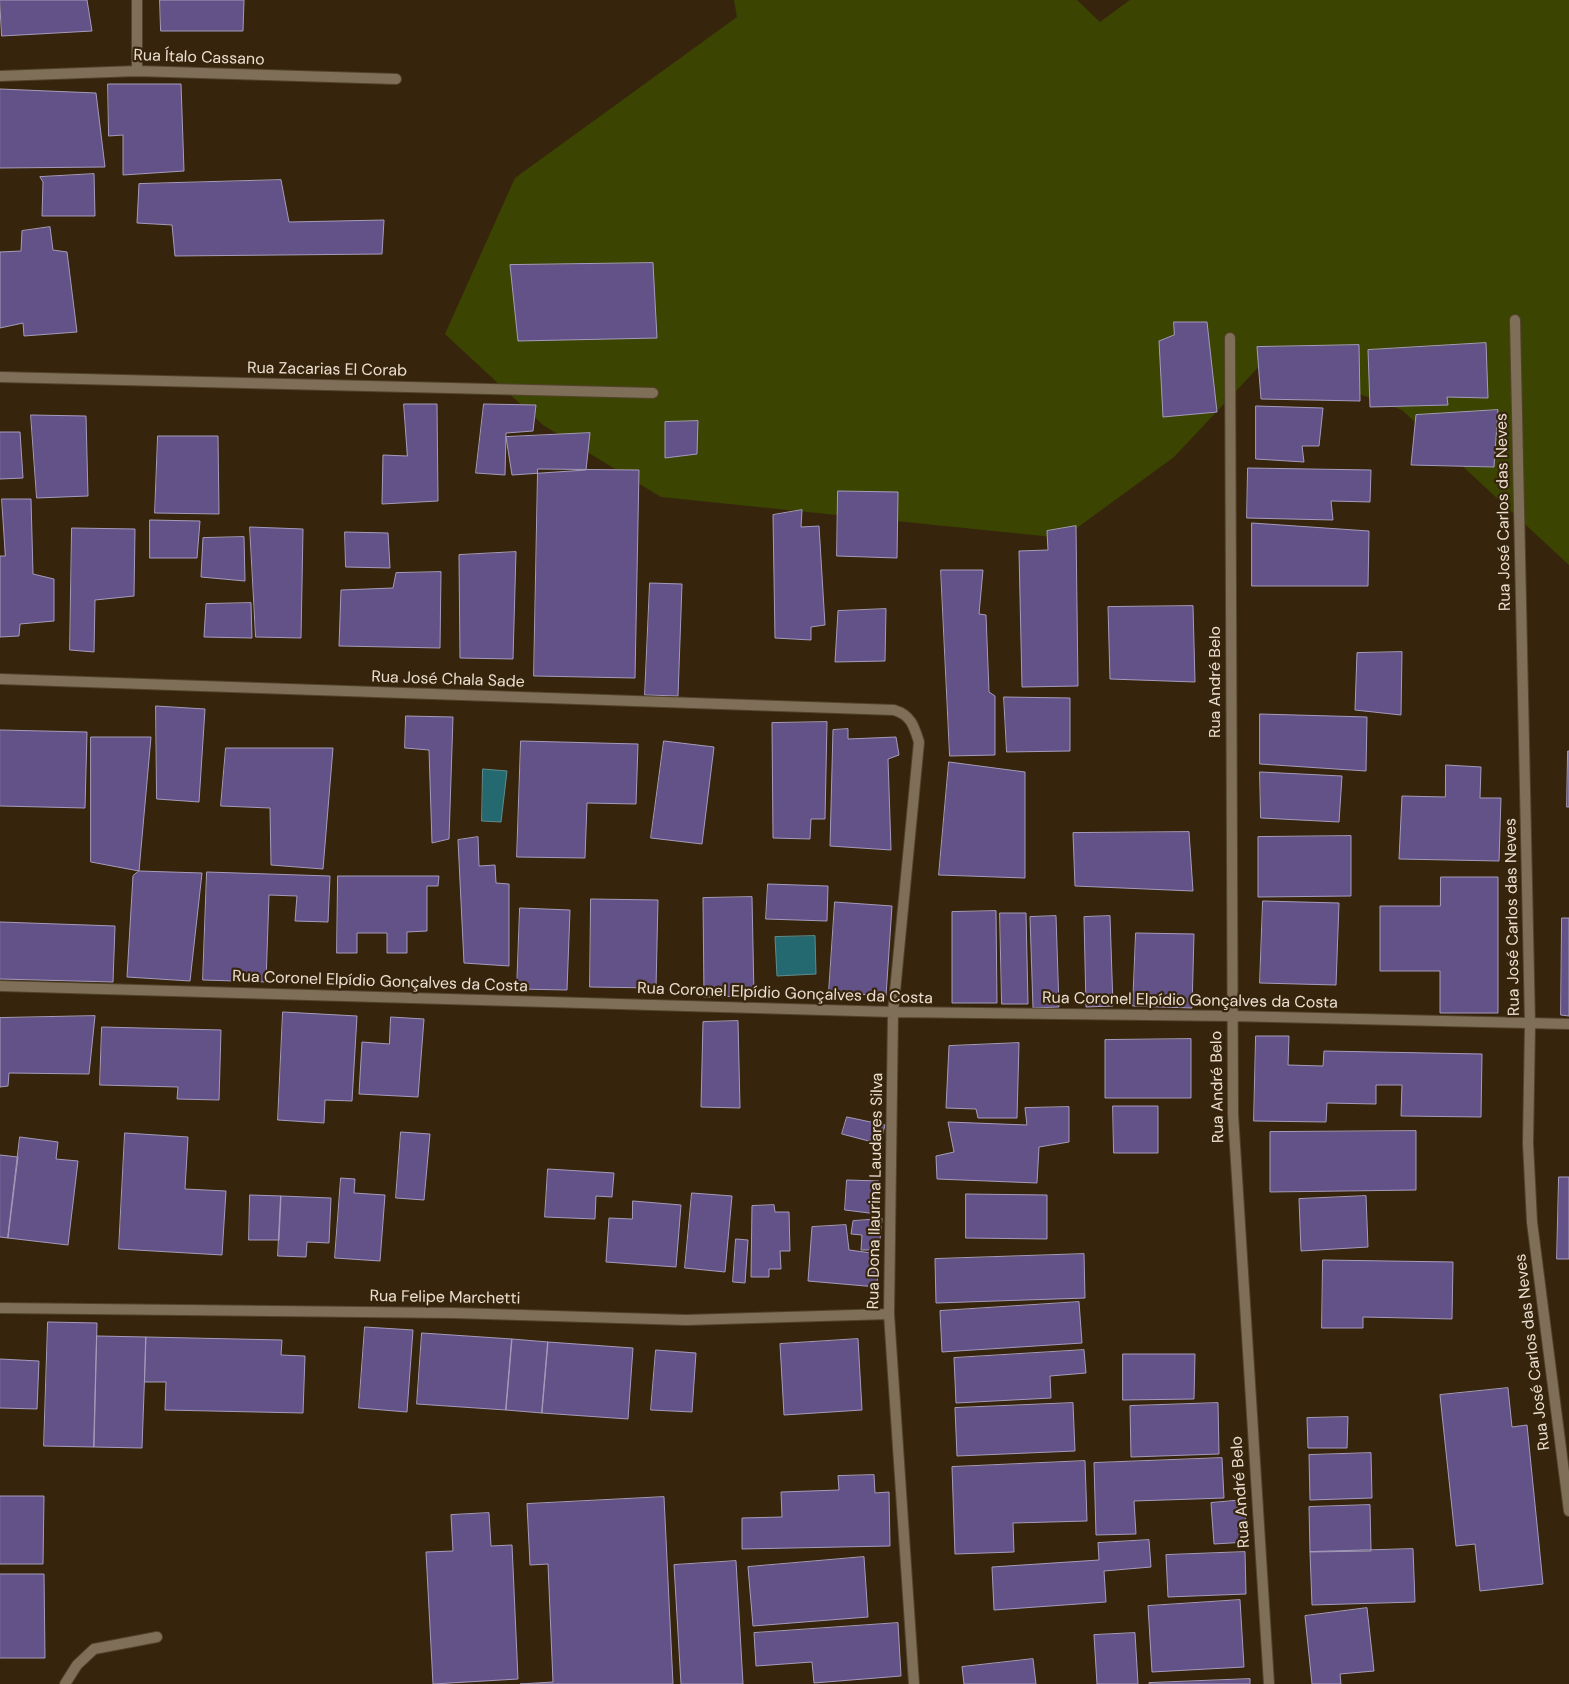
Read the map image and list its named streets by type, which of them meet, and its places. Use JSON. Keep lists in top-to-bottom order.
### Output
{
  "streets": {
    "street": [
      "Rua Ítalo Cassano",
      "Rua Zacarias El Corab",
      "Rua José Carlos das Neves",
      "Rua José Chala Sade",
      "Rua André Belo",
      "Rua Coronel Elpídio Gonçalves da Costa",
      "Rua Dona Ilaurina Laudares Silva",
      "Rua Felipe Marchetti"
    ]
  },
  "crossings": [
    ["Rua José Carlos das Neves", "Rua Coronel Elpídio Gonçalves da Costa"],
    ["Rua José Chala Sade", "Rua Dona Ilaurina Laudares Silva"],
    ["Rua André Belo", "Rua Coronel Elpídio Gonçalves da Costa"],
    ["Rua Coronel Elpídio Gonçalves da Costa", "Rua Dona Ilaurina Laudares Silva"],
    ["Rua Dona Ilaurina Laudares Silva", "Rua Felipe Marchetti"]
  ]
}
